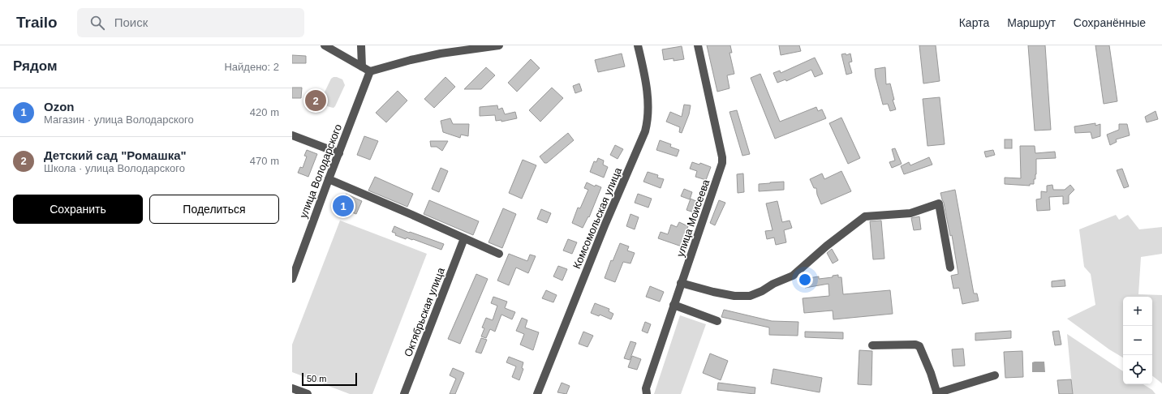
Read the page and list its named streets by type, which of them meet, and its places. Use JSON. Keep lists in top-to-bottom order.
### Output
{
  "streets": {
    "street": [
      "улица Володарского",
      "Комсомольская улица",
      "улица Моисеева",
      "Октябрьская улица"
    ]
  },
  "scale_bar": "50 m",
  "page": {
    "header": "Trailo",
    "search": "Поиск",
    "nav": ["Карта", "Маршрут", "Сохранённые"],
    "heading": ["Рядом", "Найдено: 2"],
    "list": [
      {
        "mark": "1",
        "name": "Ozon",
        "note": "Магазин · улица Володарского",
        "value": "420 m"
      },
      {
        "mark": "2",
        "name": "Детский сад \"Ромашка\"",
        "note": "Школа · улица Володарского",
        "value": "470 m"
      }
    ],
    "pins": ["2", "1"],
    "buttons": ["Сохранить", "Поделиться"],
    "map_buttons": ["+", "−"],
    "scale": "50 m"
  }
}
